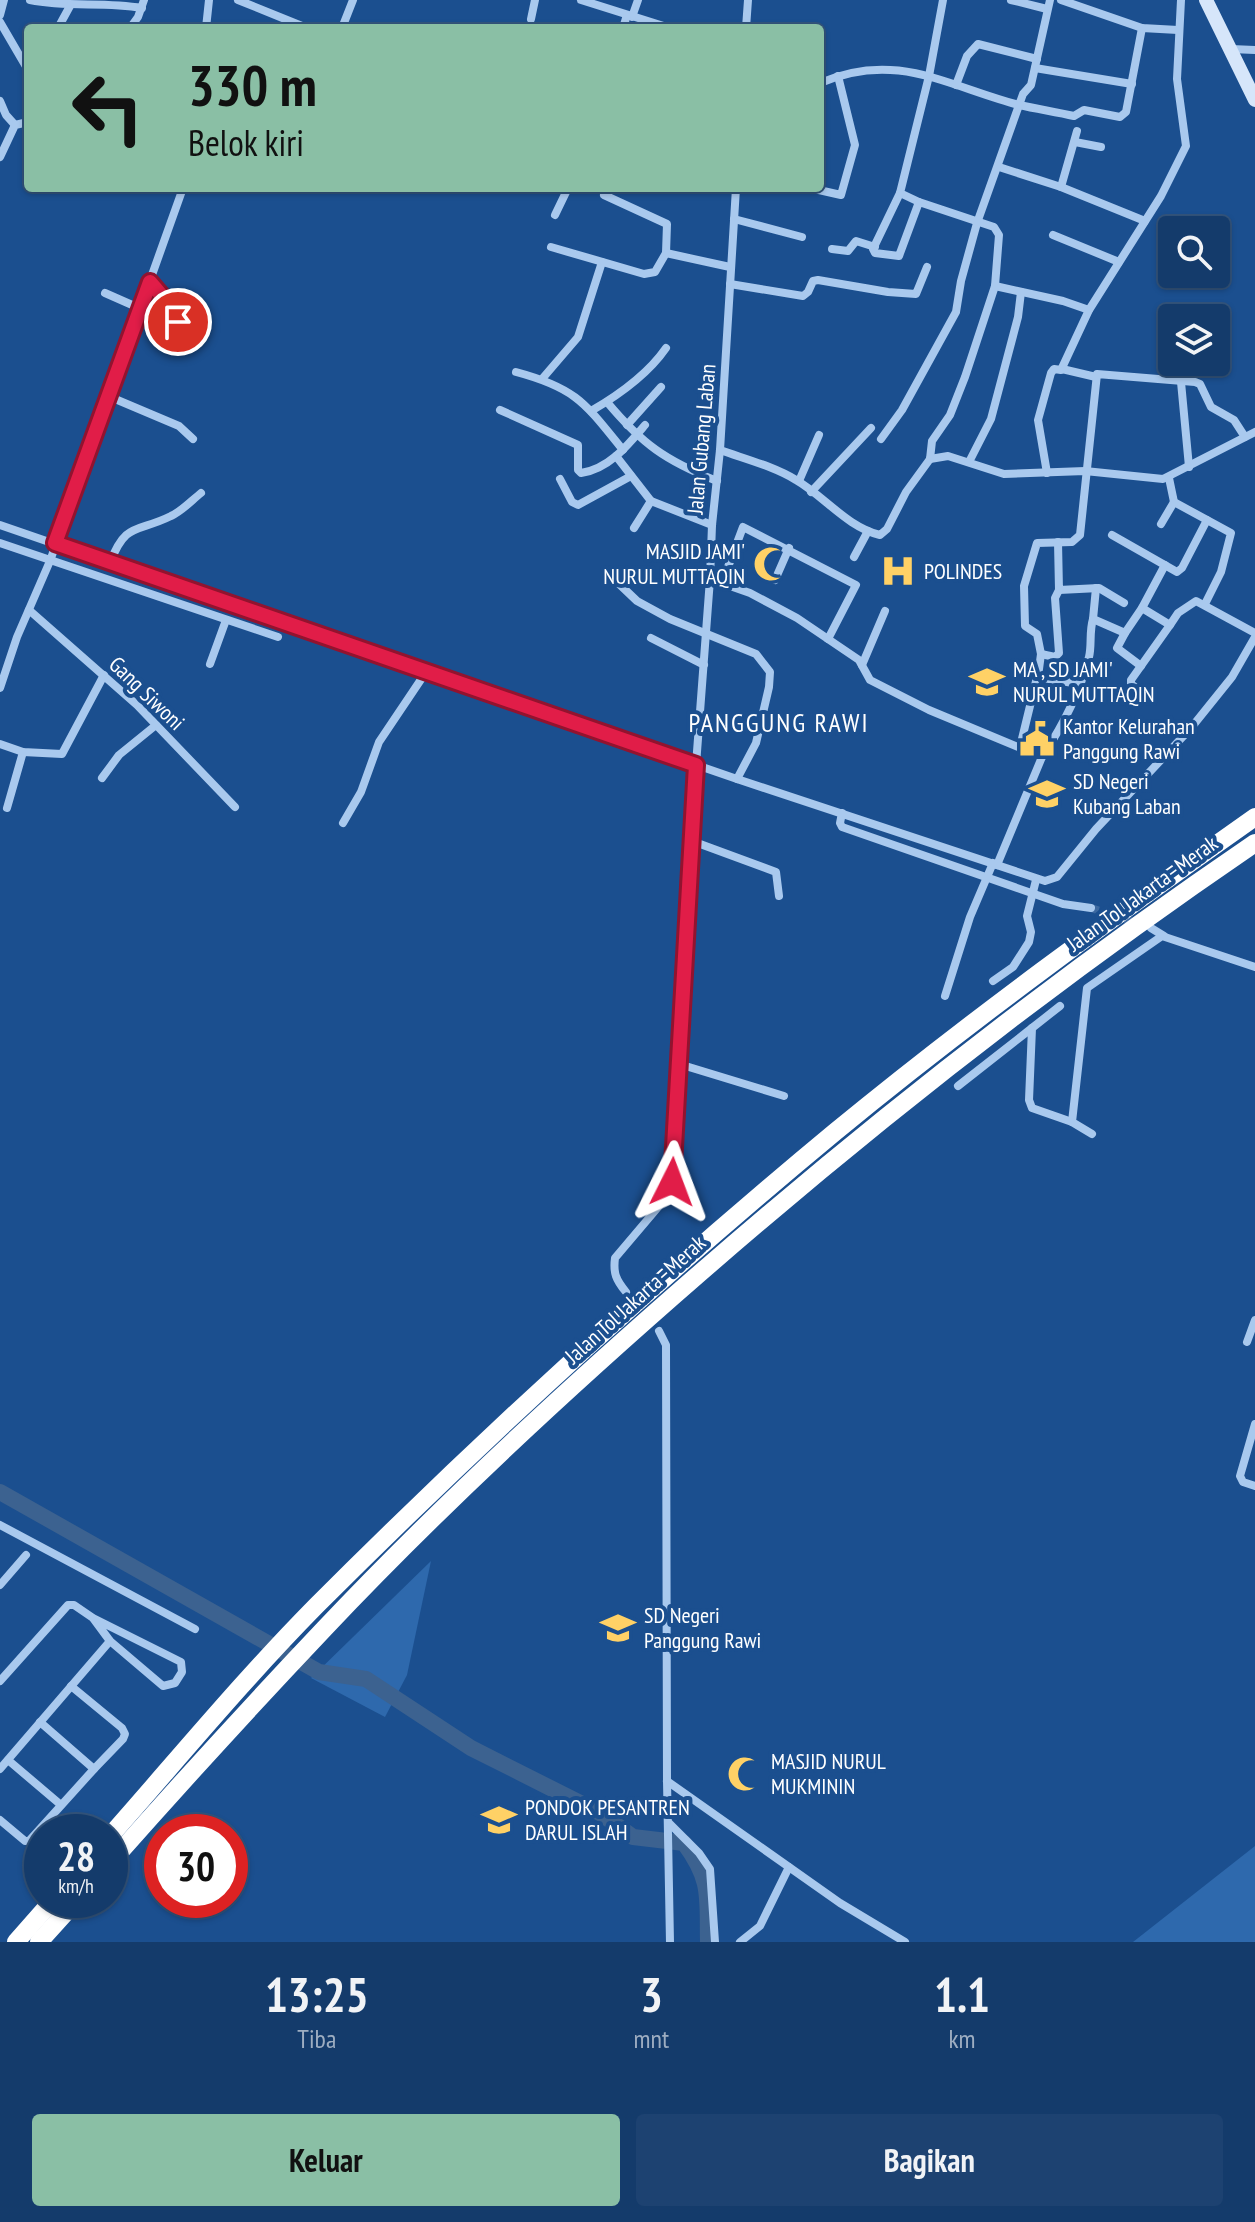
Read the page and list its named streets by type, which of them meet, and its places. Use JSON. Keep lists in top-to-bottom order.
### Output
{
  "streets": {
    "highway": ["Jalan Tol Jakarta–Merak"],
    "street": ["Jalan Gubang Laban", "Gang Siwoni"]
  },
  "districts": ["PANGGUNG RAWI"],
  "places": {
    "mosque": ["MASJID JAMI' NURUL MUTTAQIN", "MASJID NURUL MUKMININ"],
    "hospital": ["POLINDES"],
    "school or university": [
      "MA , SD JAMI' NURUL MUTTAQIN",
      "SD Negeri Kubang Laban",
      "SD Negeri Panggung Rawi",
      "PONDOK PESANTREN DARUL ISLAH"
    ],
    "public building": ["Kantor Kelurahan Panggung Rawi"]
  },
  "page": {
    "turn": ["330 m", "Belok kiri"],
    "speed": "28 km/h",
    "limit": "30",
    "eta": [
      "13:25",
      "Tiba",
      "3",
      "mnt",
      "1.1",
      "km"
    ],
    "buttons": ["Keluar", "Bagikan"]
  }
}
